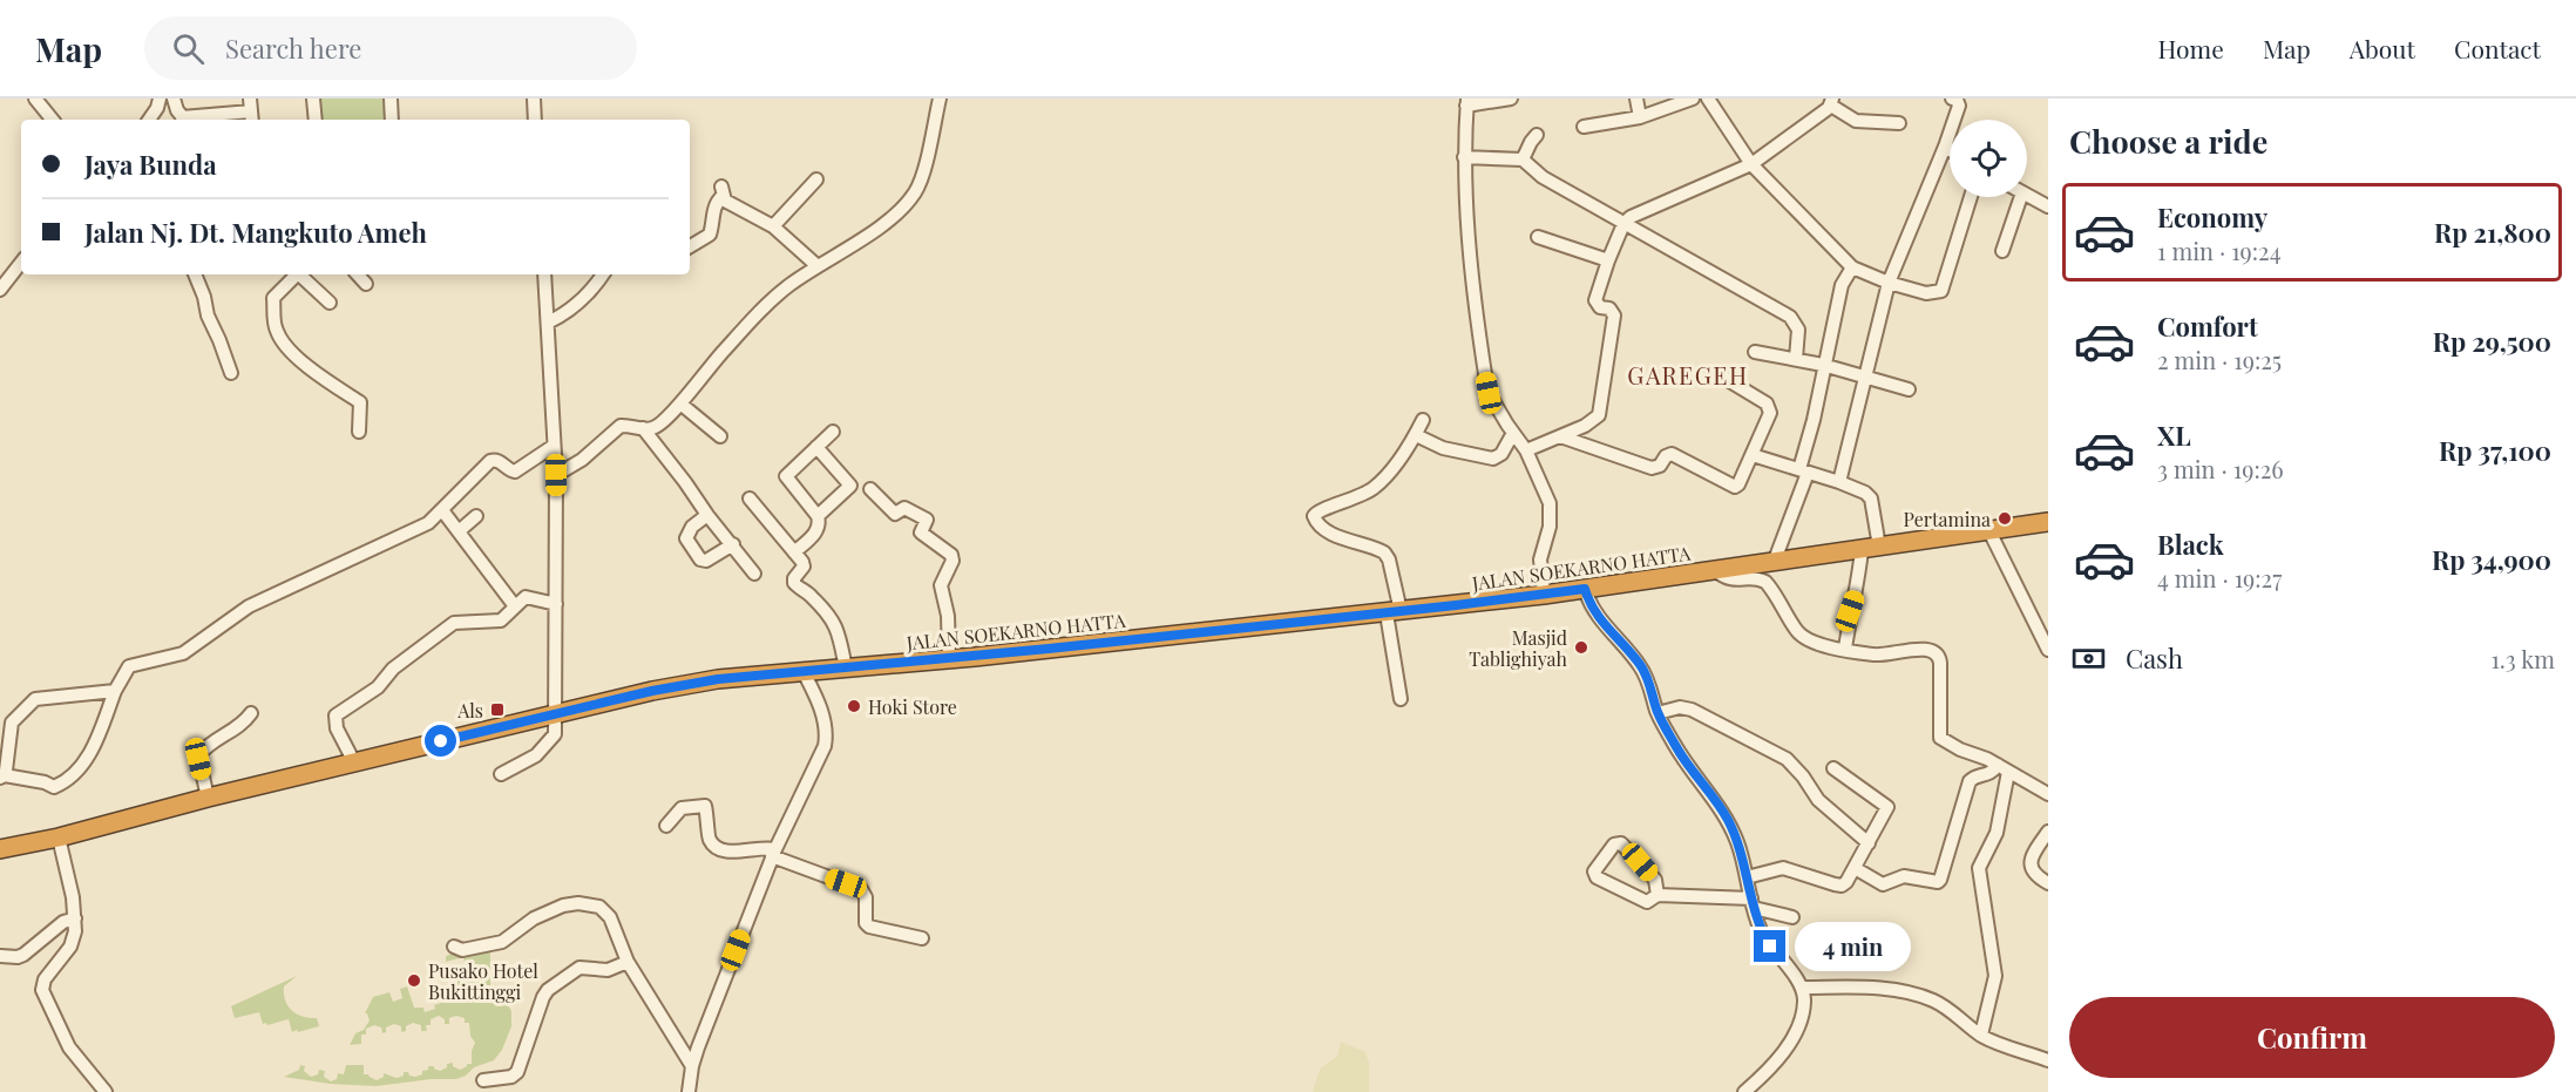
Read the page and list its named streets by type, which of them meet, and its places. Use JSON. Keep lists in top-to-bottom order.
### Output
{
  "streets": {
    "highway": ["JALAN SOEKARNO HATTA"]
  },
  "districts": ["GAREGEH"],
  "places": {
    "other": [
      "Pertamina",
      "Masjid Tablighiyah",
      "Hoki Store",
      "Pusako Hotel Bukittinggi"
    ],
    "transit": ["Als"]
  },
  "page": {
    "header": "Map",
    "search": "Search here",
    "nav": [
      "Home",
      "Map",
      "About",
      "Contact"
    ],
    "heading": "Choose a ride",
    "banner": ["Jaya Bunda", "Jalan Nj. Dt. Mangkuto Ameh"],
    "list": [
      {
        "name": "Economy",
        "note": "1 min · 19:24",
        "value": "Rp 21,800"
      },
      {
        "name": "Comfort",
        "note": "2 min · 19:25",
        "value": "Rp 29,500"
      },
      {
        "name": "XL",
        "note": "3 min · 19:26",
        "value": "Rp 37,100"
      },
      {
        "name": "Black",
        "note": "4 min · 19:27",
        "value": "Rp 34,900"
      }
    ],
    "pay": ["Cash", "1.3 km"],
    "bubble": "4 min",
    "buttons": "Confirm"
  }
}
